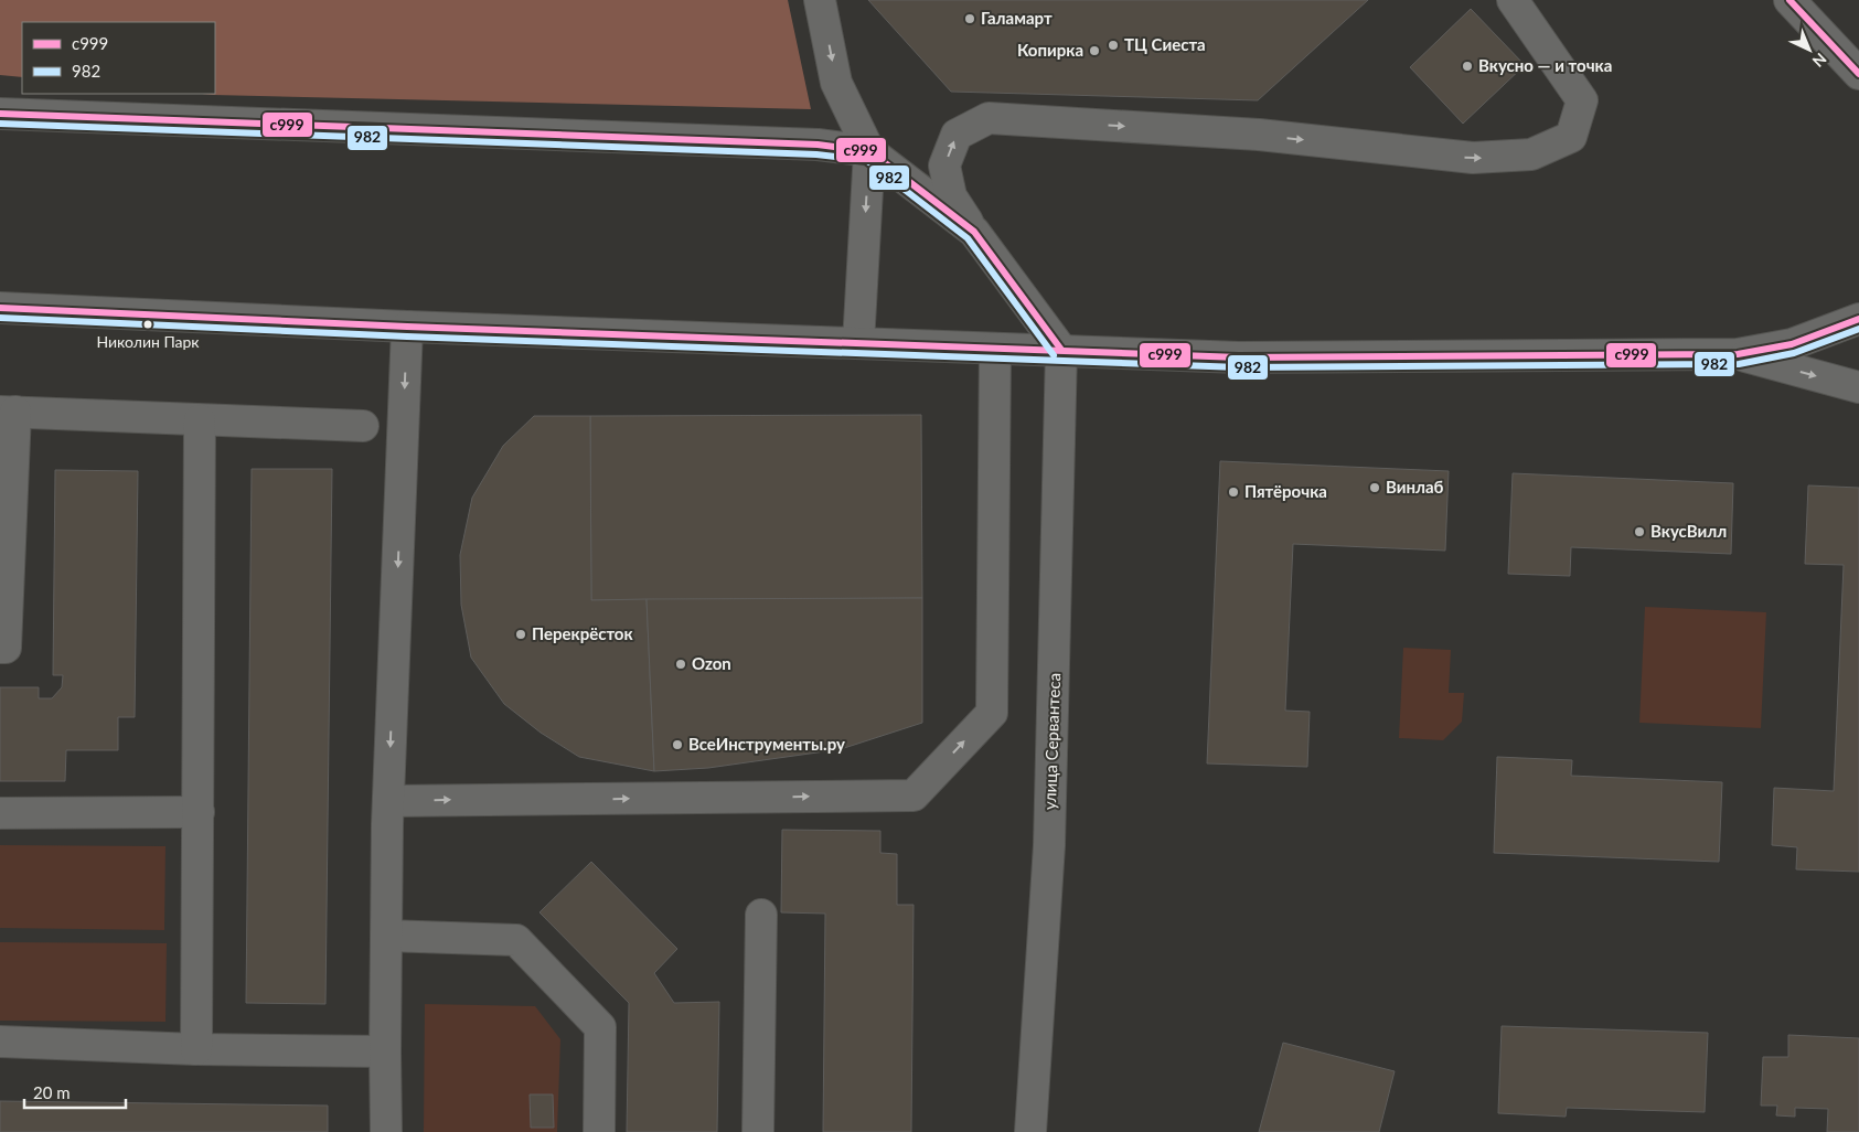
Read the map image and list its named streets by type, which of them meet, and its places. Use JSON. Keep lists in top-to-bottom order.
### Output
{
  "streets": {
    "street": ["улица Сервантеса"]
  },
  "places": [
    "Галамарт",
    "ТЦ Сиеста",
    "Копирка",
    "Вкусно — и точка",
    "Николин Парк",
    "Винлаб",
    "Пятёрочка",
    "ВкусВилл",
    "Перекрёсток",
    "Ozon",
    "ВсеИнструменты.ру"
  ],
  "lines": ["transit line с999", "transit line 982"],
  "legend": ["с999", "982"],
  "scale_bar": "20 m",
  "north": "bottom right"
}
